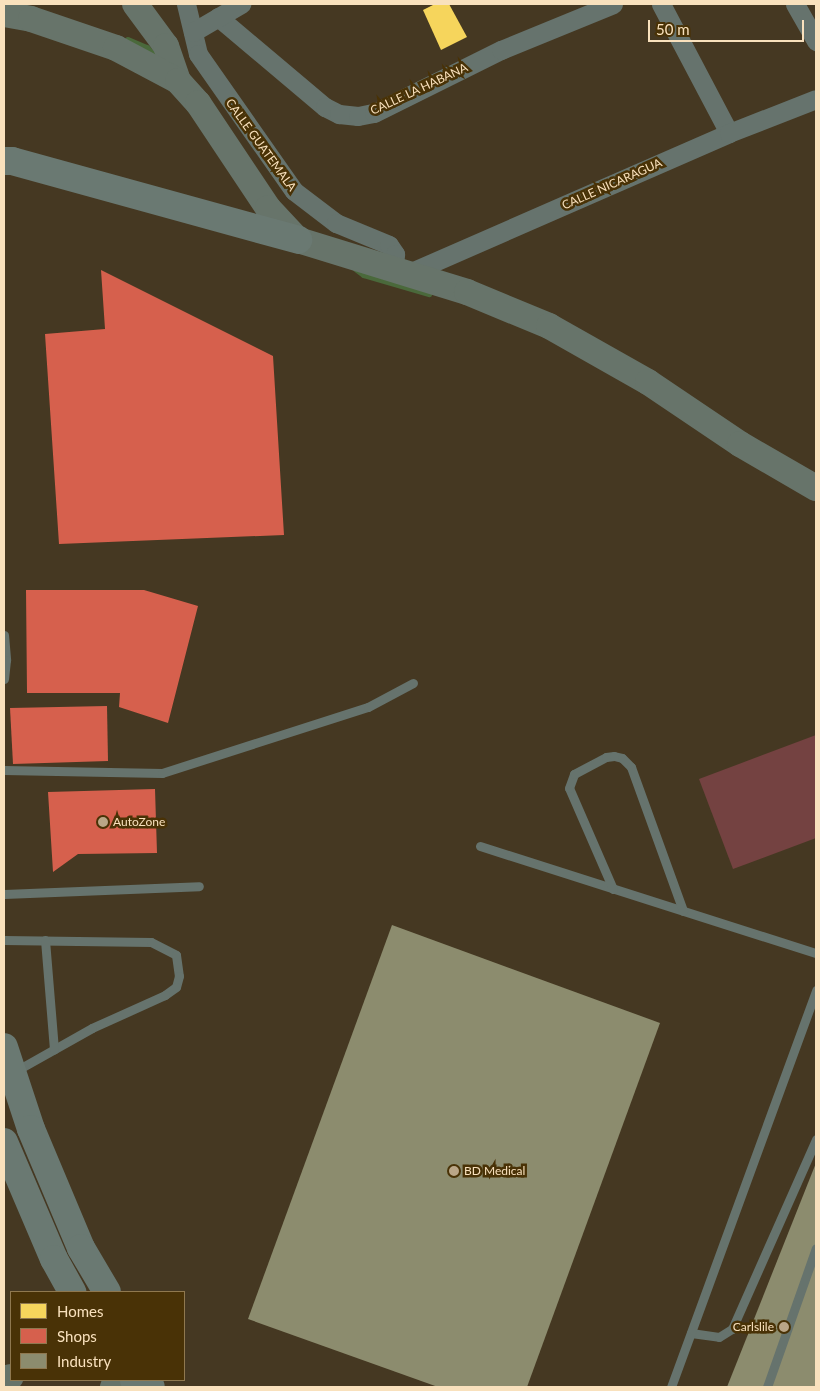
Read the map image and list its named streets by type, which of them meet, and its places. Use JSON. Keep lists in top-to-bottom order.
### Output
{
  "streets": {
    "street": ["CALLE LA HABANA", "CALLE GUATEMALA", "CALLE NICARAGUA"]
  },
  "crossings": [
    ["CALLE GUATEMALA", "CALLE NICARAGUA"]
  ],
  "places": ["AutoZone", "BD Medical", "Carlslile"],
  "legend": ["Homes", "Shops", "Industry"],
  "scale_bar": "50 m"
}
